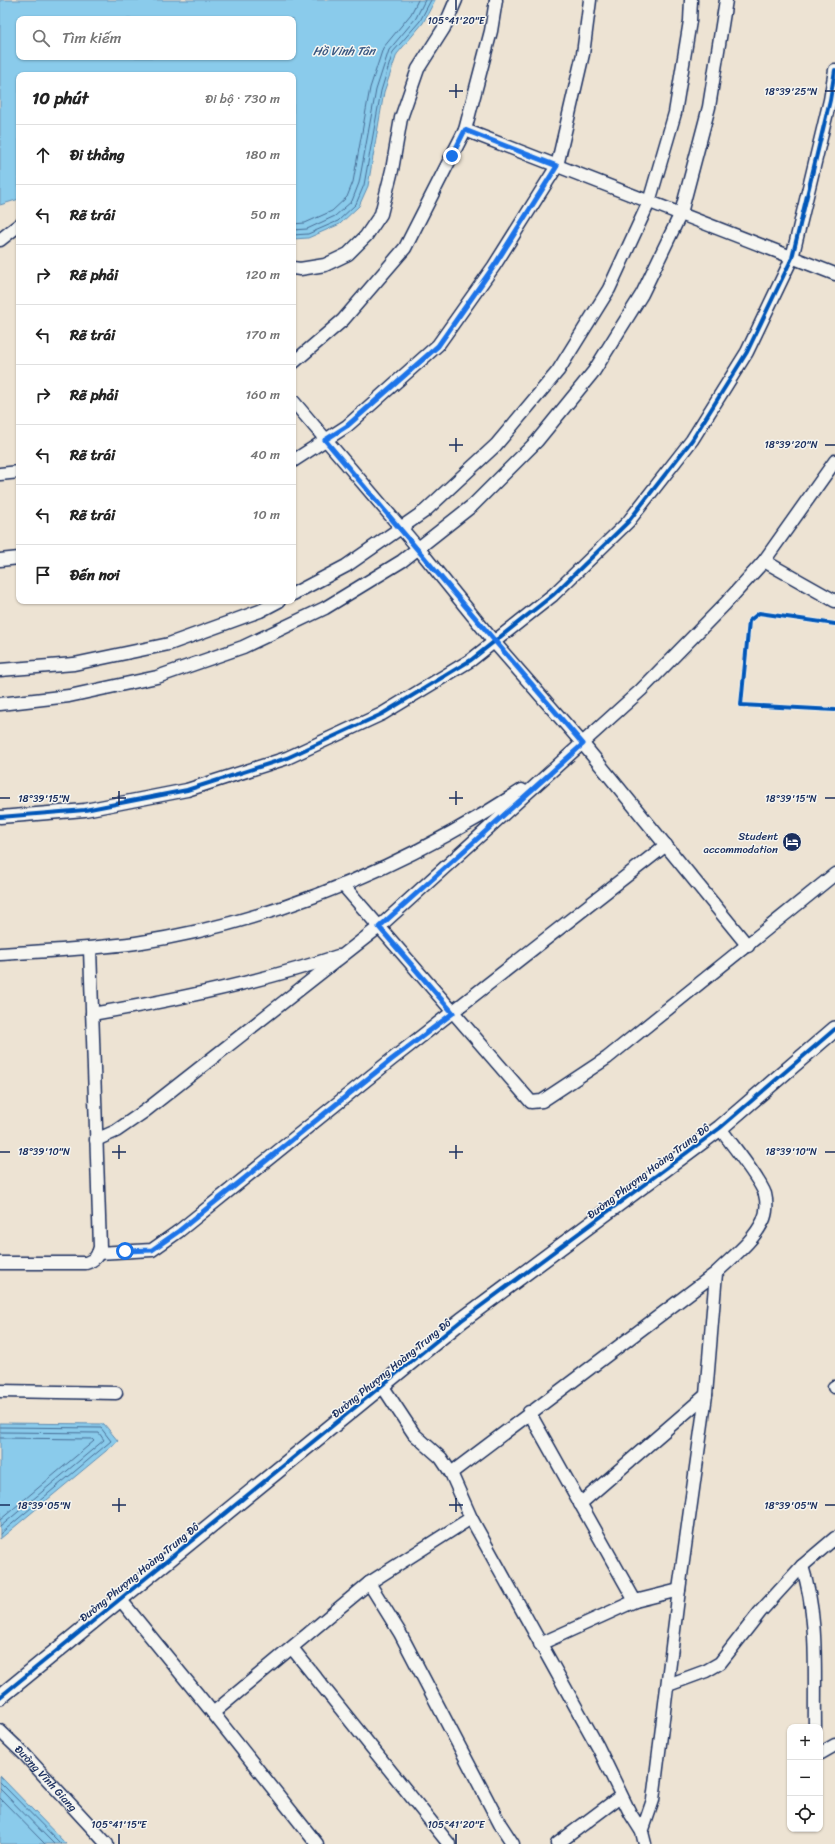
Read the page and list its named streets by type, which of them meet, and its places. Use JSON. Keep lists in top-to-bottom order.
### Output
{
  "streets": {
    "street": ["Đường Phượng Hoàng Trung Đô", "Đường Vĩnh Giang"]
  },
  "water": ["Hồ Vinh Tân"],
  "places": {
    "hotel": ["Student accommodation"]
  },
  "page": {
    "search": "Tìm kiếm",
    "heading": ["10 phút", "Đi bộ · 730 m"],
    "list": [
      ["Đi thẳng", "180 m"],
      ["Rẽ trái", "50 m"],
      ["Rẽ phải", "120 m"],
      ["Rẽ trái", "170 m"],
      ["Rẽ phải", "160 m"],
      ["Rẽ trái", "40 m"],
      ["Rẽ trái", "10 m"],
      "Đến nơi"
    ],
    "map_buttons": ["+", "−"]
  },
  "coordinates": [
    "105°41'20\"E",
    "18°39'25\"N",
    "18°39'20\"N",
    "18°39'15\"N",
    "18°39'10\"N",
    "18°39'05\"N",
    "105°41'15\"E"
  ]
}
